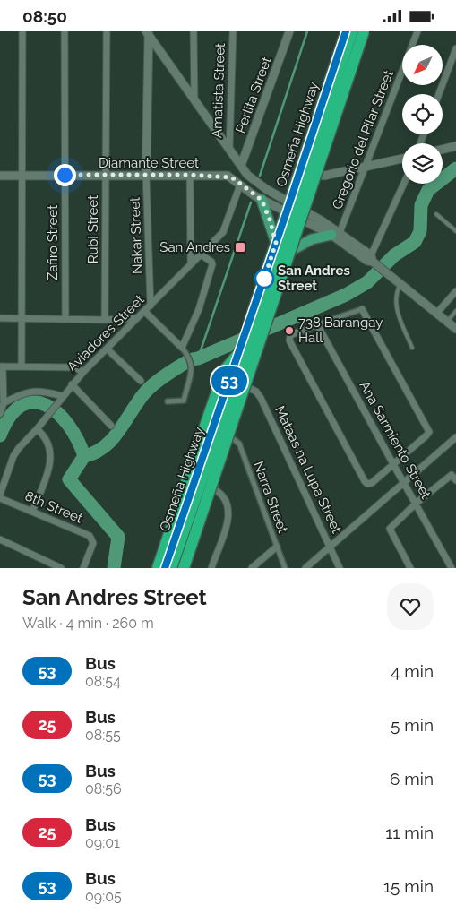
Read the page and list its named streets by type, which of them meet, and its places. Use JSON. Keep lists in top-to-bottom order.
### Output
{
  "streets": {
    "main road": ["Osmeña Highway"],
    "street": [
      "Amatista Street",
      "Perlita Street",
      "Gregorio del Pilar Street",
      "Diamante Street",
      "Rubi Street",
      "Nakar Street",
      "Zafiro Street",
      "Aviadores Street",
      "Ana Sarmiento Street",
      "Mataas na Lupa Street",
      "Narra Street",
      "8th Street"
    ]
  },
  "crossings": [
    ["Osmeña Highway", "Diamante Street"],
    ["Diamante Street", "Rubi Street"],
    ["Diamante Street", "Nakar Street"],
    ["Diamante Street", "Zafiro Street"],
    ["Diamante Street", "Aviadores Street"],
    ["Nakar Street", "Aviadores Street"],
    ["Aviadores Street", "8th Street"]
  ],
  "places": {
    "transit": ["San Andres"],
    "other": ["San Andres Street", "738 Barangay Hall"]
  },
  "lines": ["bus line 53"],
  "north": "bottom left",
  "page": {
    "status": "08:50",
    "on_map": "53",
    "heading": ["San Andres Street", "Walk · 4 min · 260 m"],
    "list": [
      {
        "mark": "53",
        "name": "Bus",
        "note": "08:54",
        "value": "4 min"
      },
      {
        "mark": "25",
        "name": "Bus",
        "note": "08:55",
        "value": "5 min"
      },
      {
        "mark": "53",
        "name": "Bus",
        "note": "08:56",
        "value": "6 min"
      },
      {
        "mark": "25",
        "name": "Bus",
        "note": "09:01",
        "value": "11 min"
      },
      {
        "mark": "53",
        "name": "Bus",
        "note": "09:05",
        "value": "15 min"
      }
    ]
  }
}
